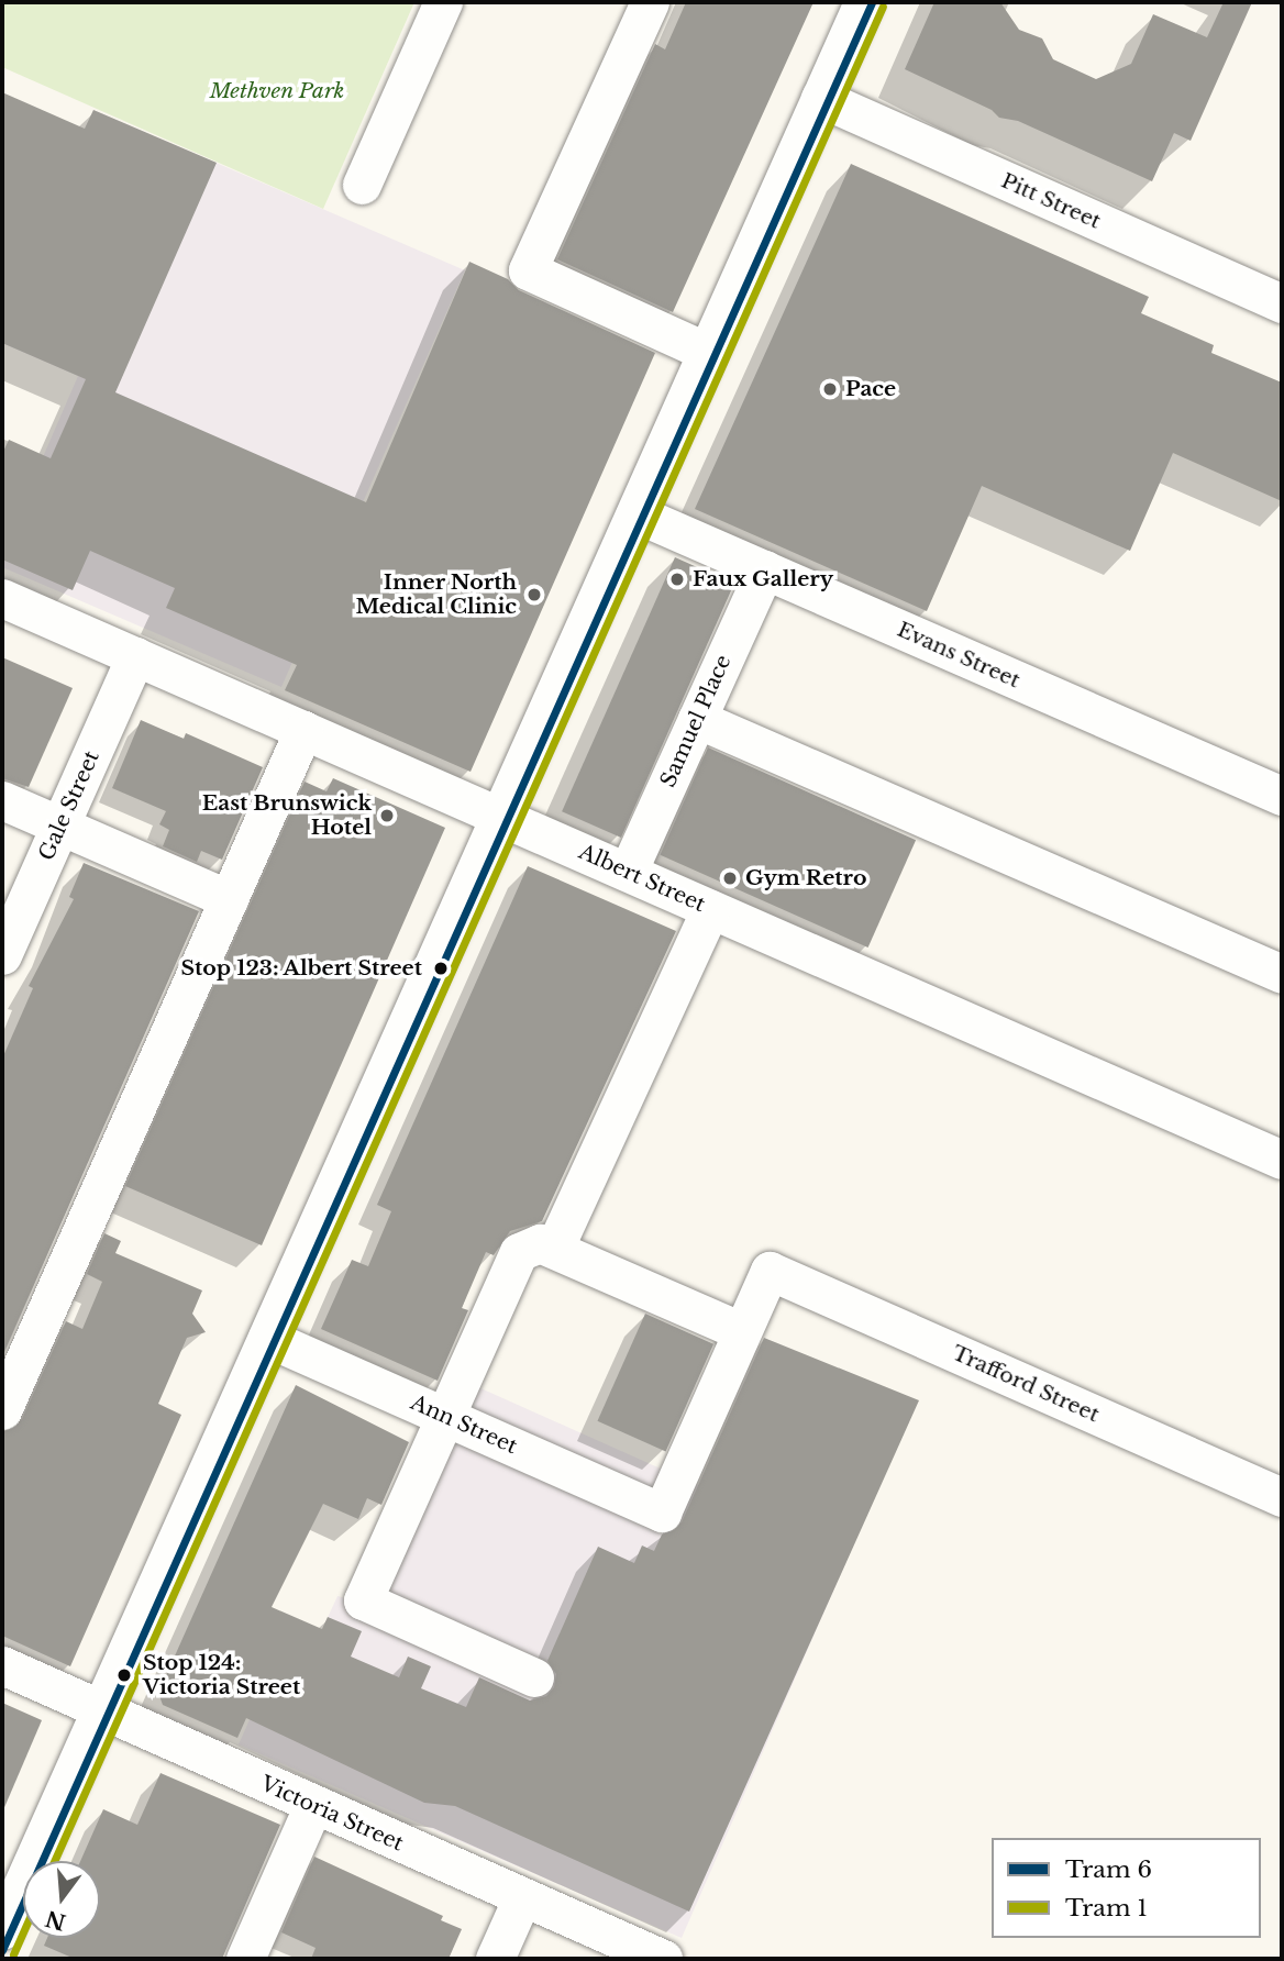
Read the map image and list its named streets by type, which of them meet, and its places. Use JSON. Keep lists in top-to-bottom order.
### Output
{
  "streets": {
    "street": [
      "Pitt Street",
      "Evans Street",
      "Samuel Place",
      "Gale Street",
      "Albert Street",
      "Trafford Street",
      "Ann Street",
      "Victoria Street"
    ]
  },
  "crossings": [
    ["Evans Street", "Samuel Place"],
    ["Samuel Place", "Albert Street"],
    ["Gale Street", "Albert Street"],
    ["Trafford Street", "Ann Street"]
  ],
  "parks": ["Methven Park"],
  "places": [
    "Pace",
    "Faux Gallery",
    "Inner North Medical Clinic",
    "East Brunswick Hotel",
    "Gym Retro",
    "Stop 123: Albert Street",
    "Stop 124: Victoria Street"
  ],
  "lines": ["tram line 6", "tram line 1"],
  "legend": ["Tram 6", "Tram 1"],
  "north": "bottom"
}
